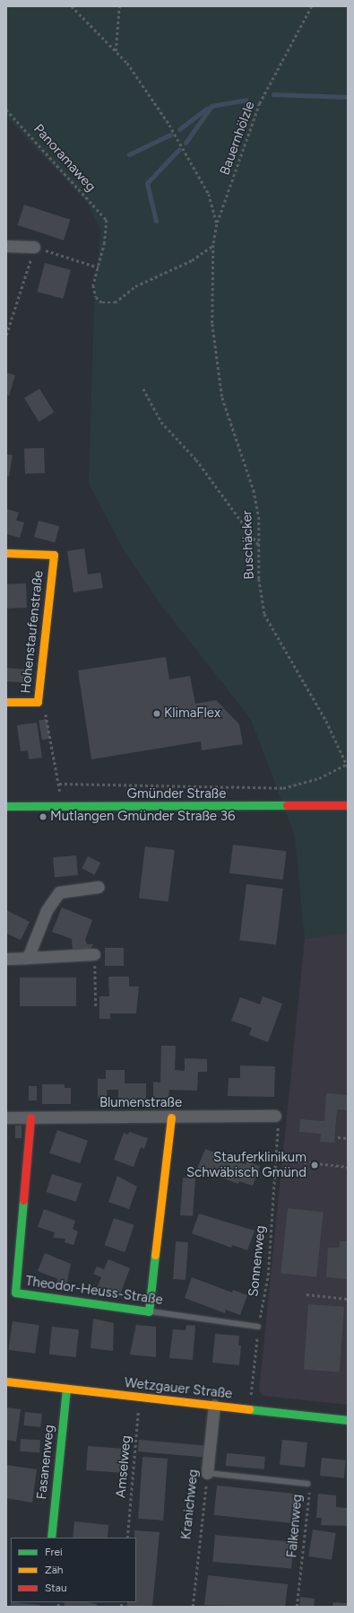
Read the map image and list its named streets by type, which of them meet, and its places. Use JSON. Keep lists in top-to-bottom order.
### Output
{
  "streets": {
    "street": [
      "Hohenstaufenstraße",
      "Gmünder Straße",
      "Blumenstraße",
      "Theodor-Heuss-Straße",
      "Wetzgauer Straße",
      "Fasanenweg",
      "Kranichweg"
    ],
    "lane": ["Falkenweg"],
    "path": [
      "Bauernhölzle",
      "Panoramaweg",
      "Buschäcker",
      "Sonnenweg",
      "Amselweg"
    ]
  },
  "crossings": [
    ["Bauernhölzle", "Buschäcker"],
    ["Blumenstraße", "Sonnenweg"],
    ["Blumenstraße", "Theodor-Heuss-Straße"],
    ["Sonnenweg", "Theodor-Heuss-Straße"],
    ["Sonnenweg", "Wetzgauer Straße"],
    ["Wetzgauer Straße", "Fasanenweg"],
    ["Wetzgauer Straße", "Amselweg"],
    ["Wetzgauer Straße", "Kranichweg"],
    ["Kranichweg", "Falkenweg"]
  ],
  "places": ["KlimaFlex", "Mutlangen Gmünder Straße 36", "Stauferklinikum Schwäbisch Gmünd"],
  "legend": ["Frei", "Zäh", "Stau"]
}
